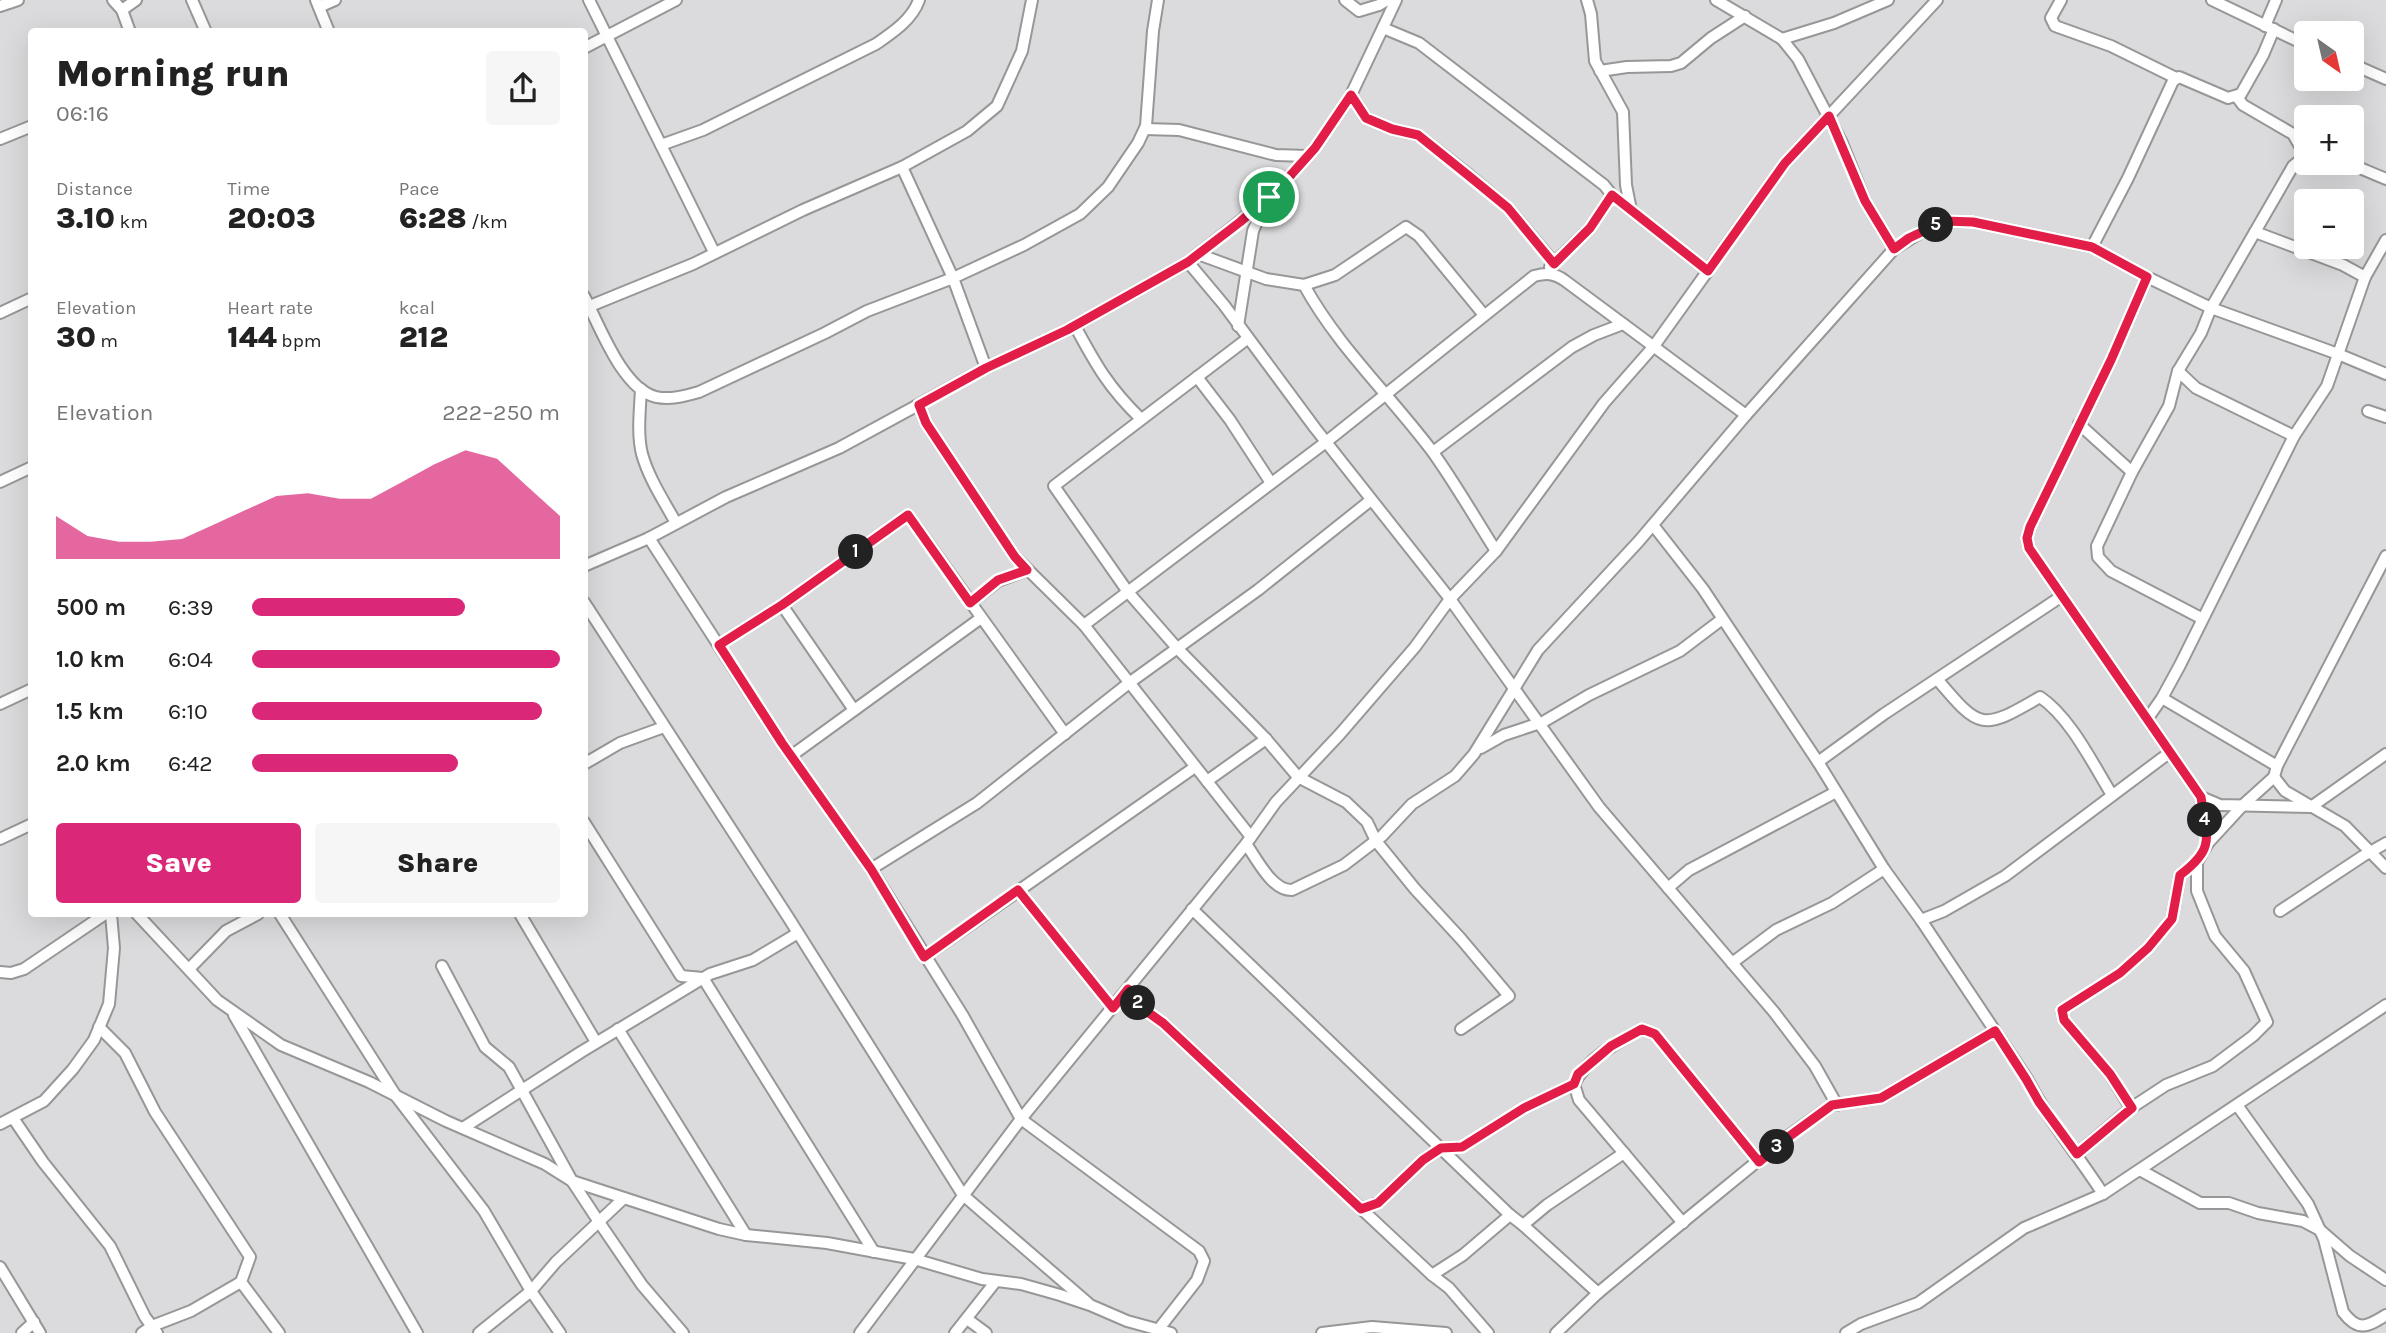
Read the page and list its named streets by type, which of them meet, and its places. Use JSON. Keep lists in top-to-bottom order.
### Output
{
  "north": "bottom right",
  "page": {
    "map_buttons": ["+", "−"],
    "heading": ["Morning run", "06:16"],
    "stats": [
      ["Distance", "3.10 km"],
      ["Time", "20:03"],
      ["Pace", "6:28 /km"],
      ["Elevation", "30 m"],
      ["Heart rate", "144 bpm"],
      ["kcal", "212"]
    ],
    "pins": [
      "5",
      "1",
      "4",
      "2",
      "3"
    ],
    "chart": ["Elevation", "222–250 m"],
    "list": [
      {
        "name": "500 m",
        "note": "6:39"
      },
      {
        "name": "1.0 km",
        "note": "6:04"
      },
      {
        "name": "1.5 km",
        "note": "6:10"
      },
      {
        "name": "2.0 km",
        "note": "6:42"
      }
    ],
    "buttons": ["Save", "Share"]
  }
}
